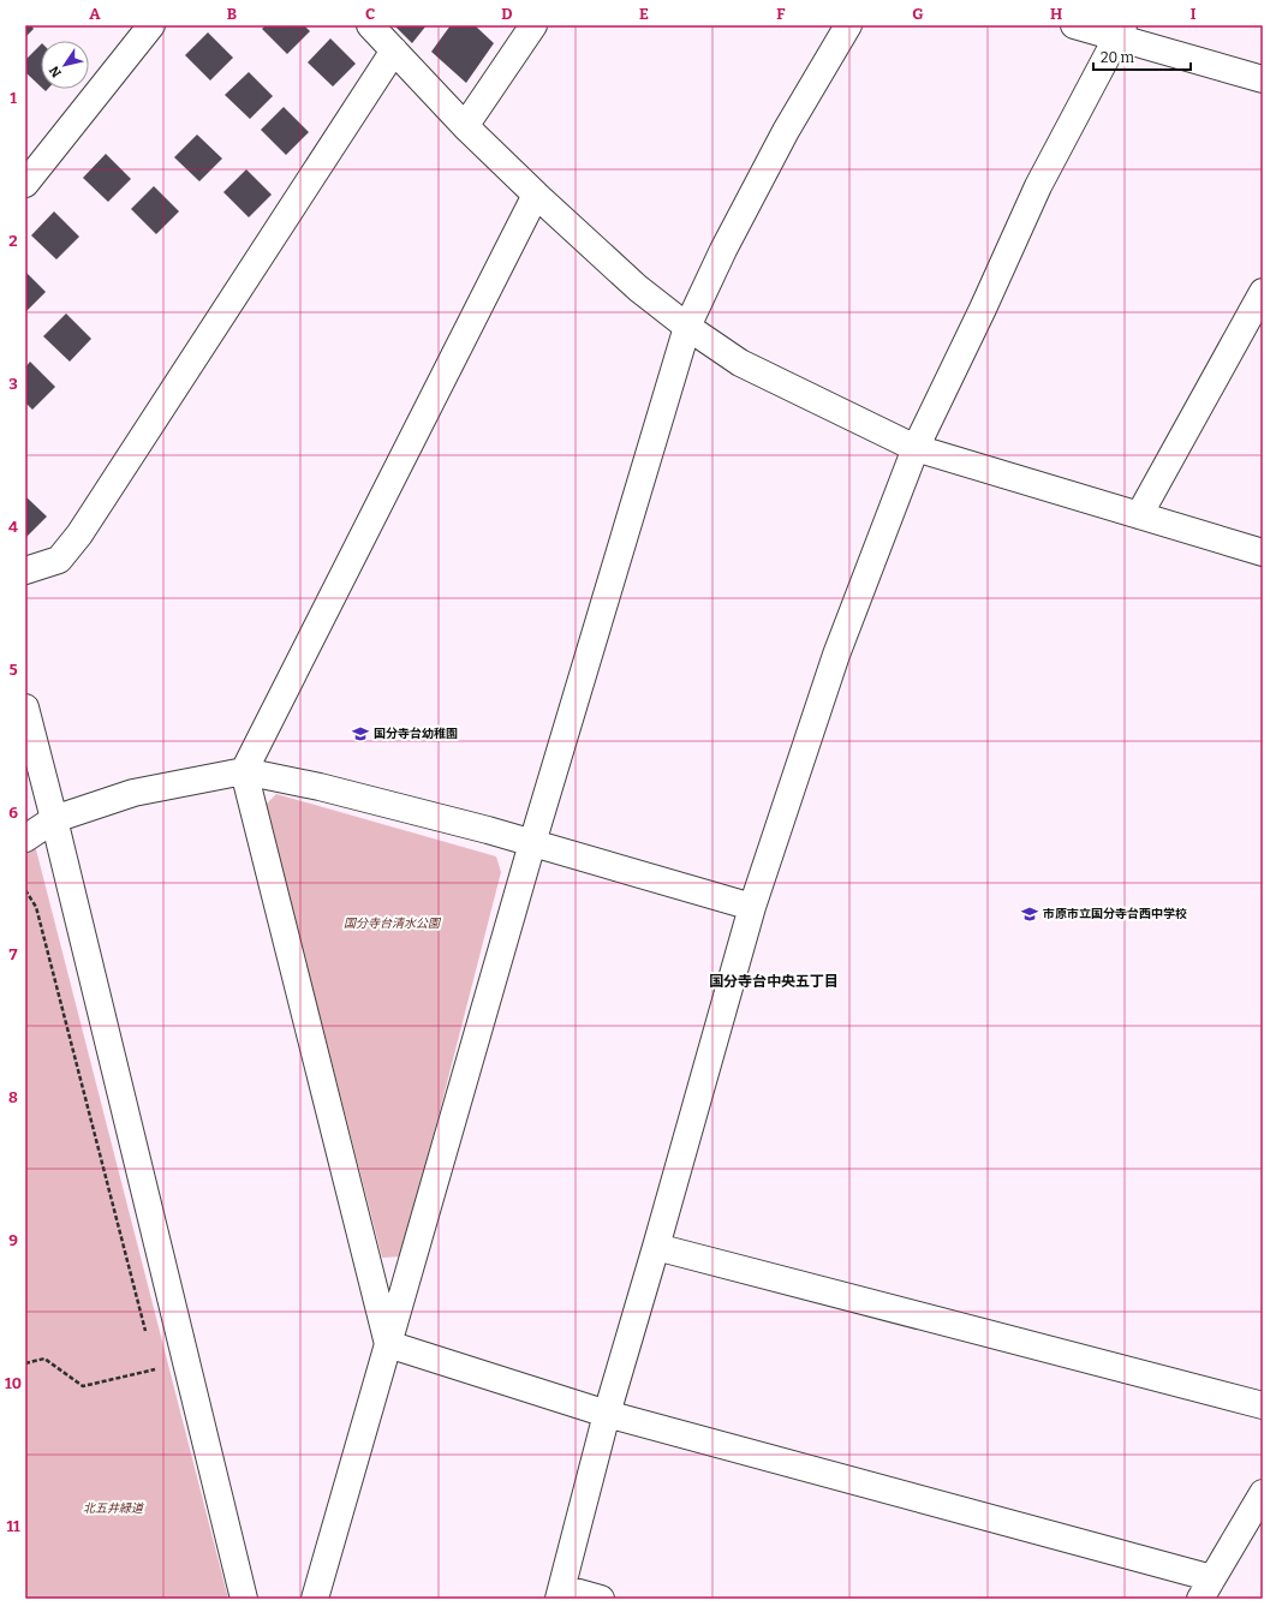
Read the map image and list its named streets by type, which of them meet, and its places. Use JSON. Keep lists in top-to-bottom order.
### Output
{
  "districts": ["国分寺台中央五丁目"],
  "parks": ["国分寺台清水公園", "北五井緑道"],
  "places": {
    "school or university": ["国分寺台幼稚園", "市原市立国分寺台西中学校"]
  },
  "scale_bar": "20 m",
  "north": "bottom left",
  "grid": {
    "columns": [
      "A",
      "B",
      "C",
      "D",
      "E",
      "F",
      "G",
      "H",
      "I"
    ],
    "rows": [
      "1",
      "2",
      "3",
      "4",
      "5",
      "6",
      "7",
      "8",
      "9",
      "10",
      "11"
    ]
  }
}
